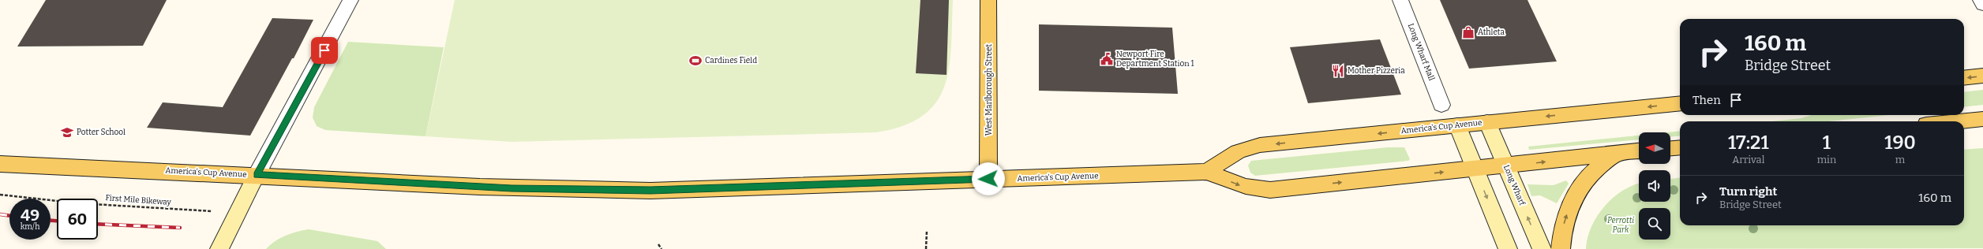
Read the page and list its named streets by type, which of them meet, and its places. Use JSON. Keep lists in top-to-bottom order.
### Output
{
  "streets": {
    "main road": ["West Marlborough Street", "America's Cup Avenue"],
    "street": ["Long Wharf Mall", "Long Wharf"],
    "path": ["First Mile Bikeway"]
  },
  "crossings": [
    ["West Marlborough Street", "America's Cup Avenue"],
    ["America's Cup Avenue", "Long Wharf"]
  ],
  "parks": ["Perrotti Park"],
  "places": {
    "shop": ["Athleta"],
    "public building": ["Newport Fire Department Station 1"],
    "sports": ["Cardines Field"],
    "restaurant": ["Mother Pizzeria"],
    "school or university": ["Potter School"]
  },
  "north": "left",
  "page": {
    "turn": ["160 m", "Bridge Street"],
    "then": "Then",
    "eta": [
      "17:21",
      "Arrival",
      "1",
      "min",
      "190",
      "m"
    ],
    "list": [
      {
        "name": "Turn right",
        "note": "Bridge Street",
        "value": "160 m"
      }
    ],
    "speed": "49 km/h",
    "limit": "60"
  }
}
